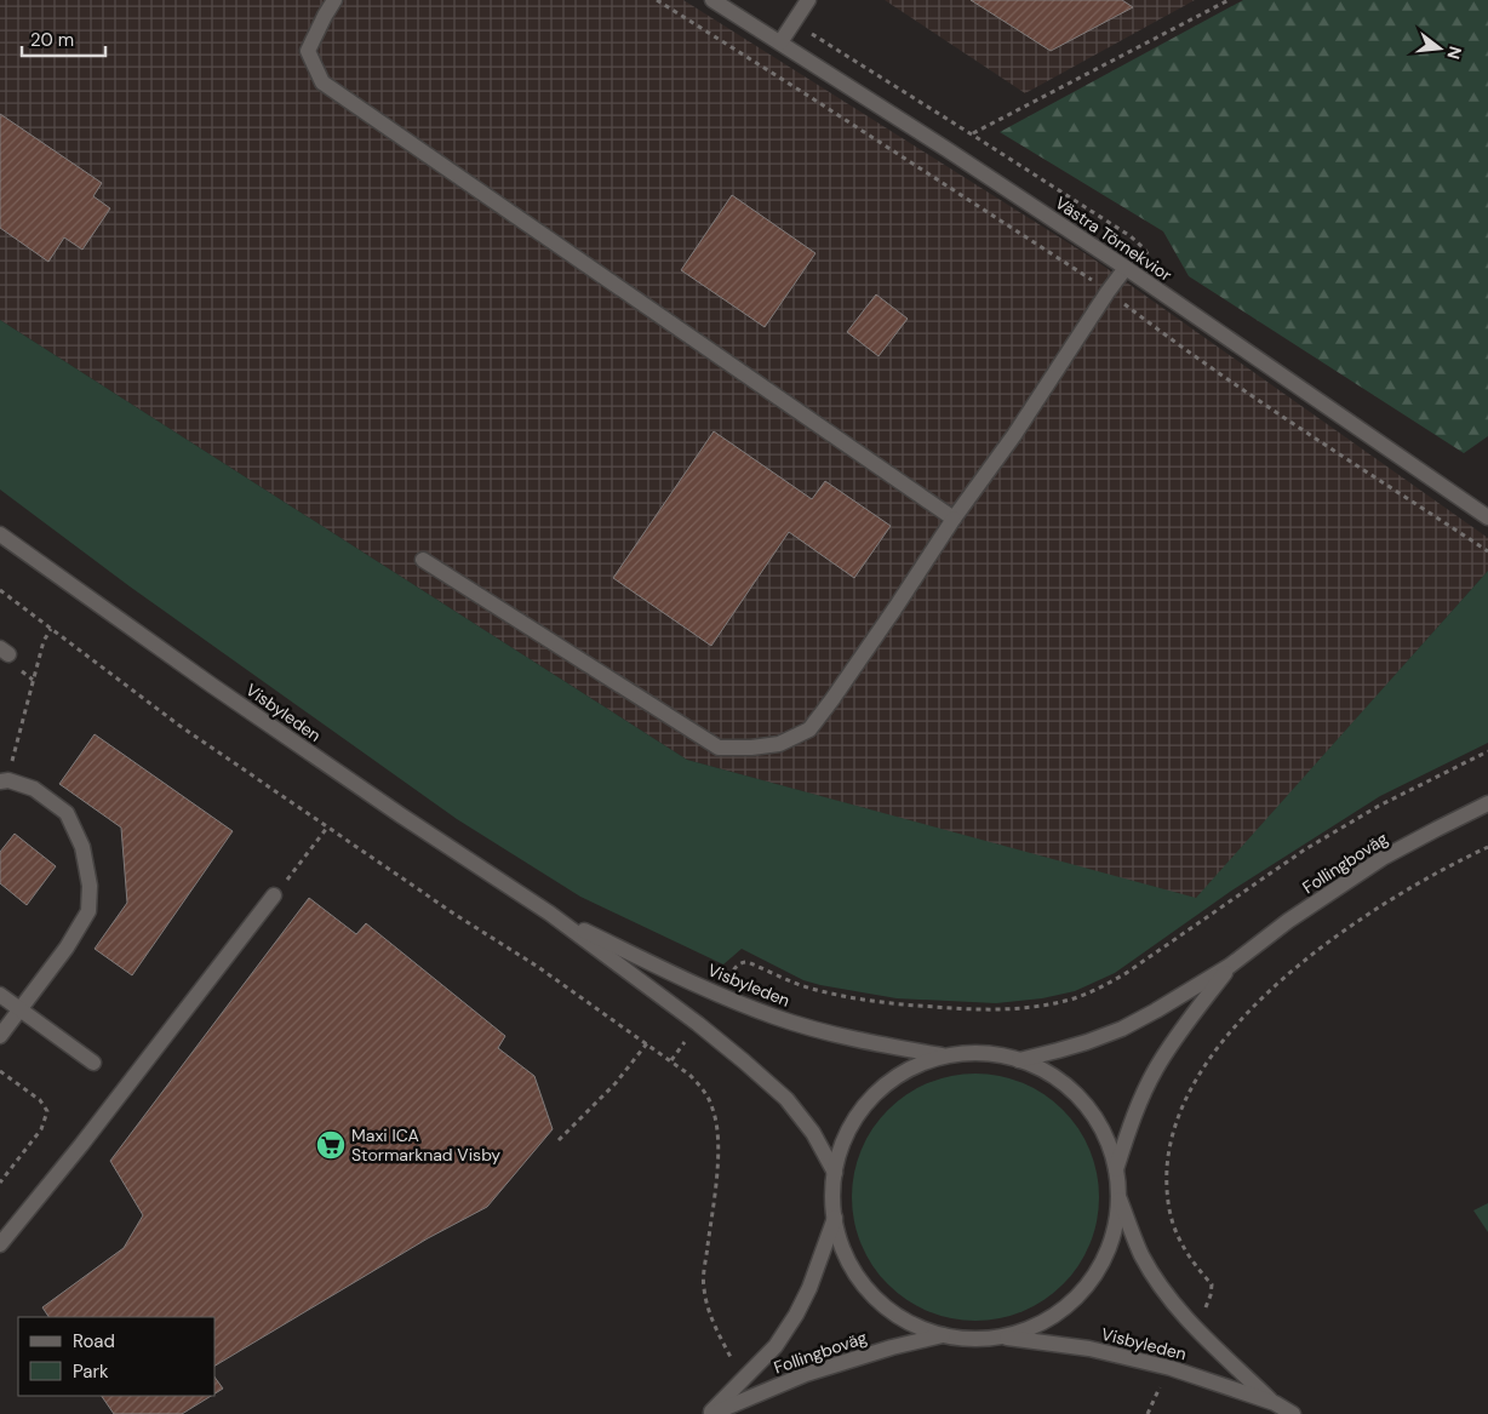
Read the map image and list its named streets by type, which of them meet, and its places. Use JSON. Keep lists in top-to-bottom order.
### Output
{
  "streets": {
    "main road": ["Västra Törnekvior", "Visbyleden", "Follingboväg"]
  },
  "places": {
    "supermarket": ["Maxi ICA Stormarknad Visby"]
  },
  "legend": ["Road", "Park"],
  "scale_bar": "20 m",
  "north": "right"
}
